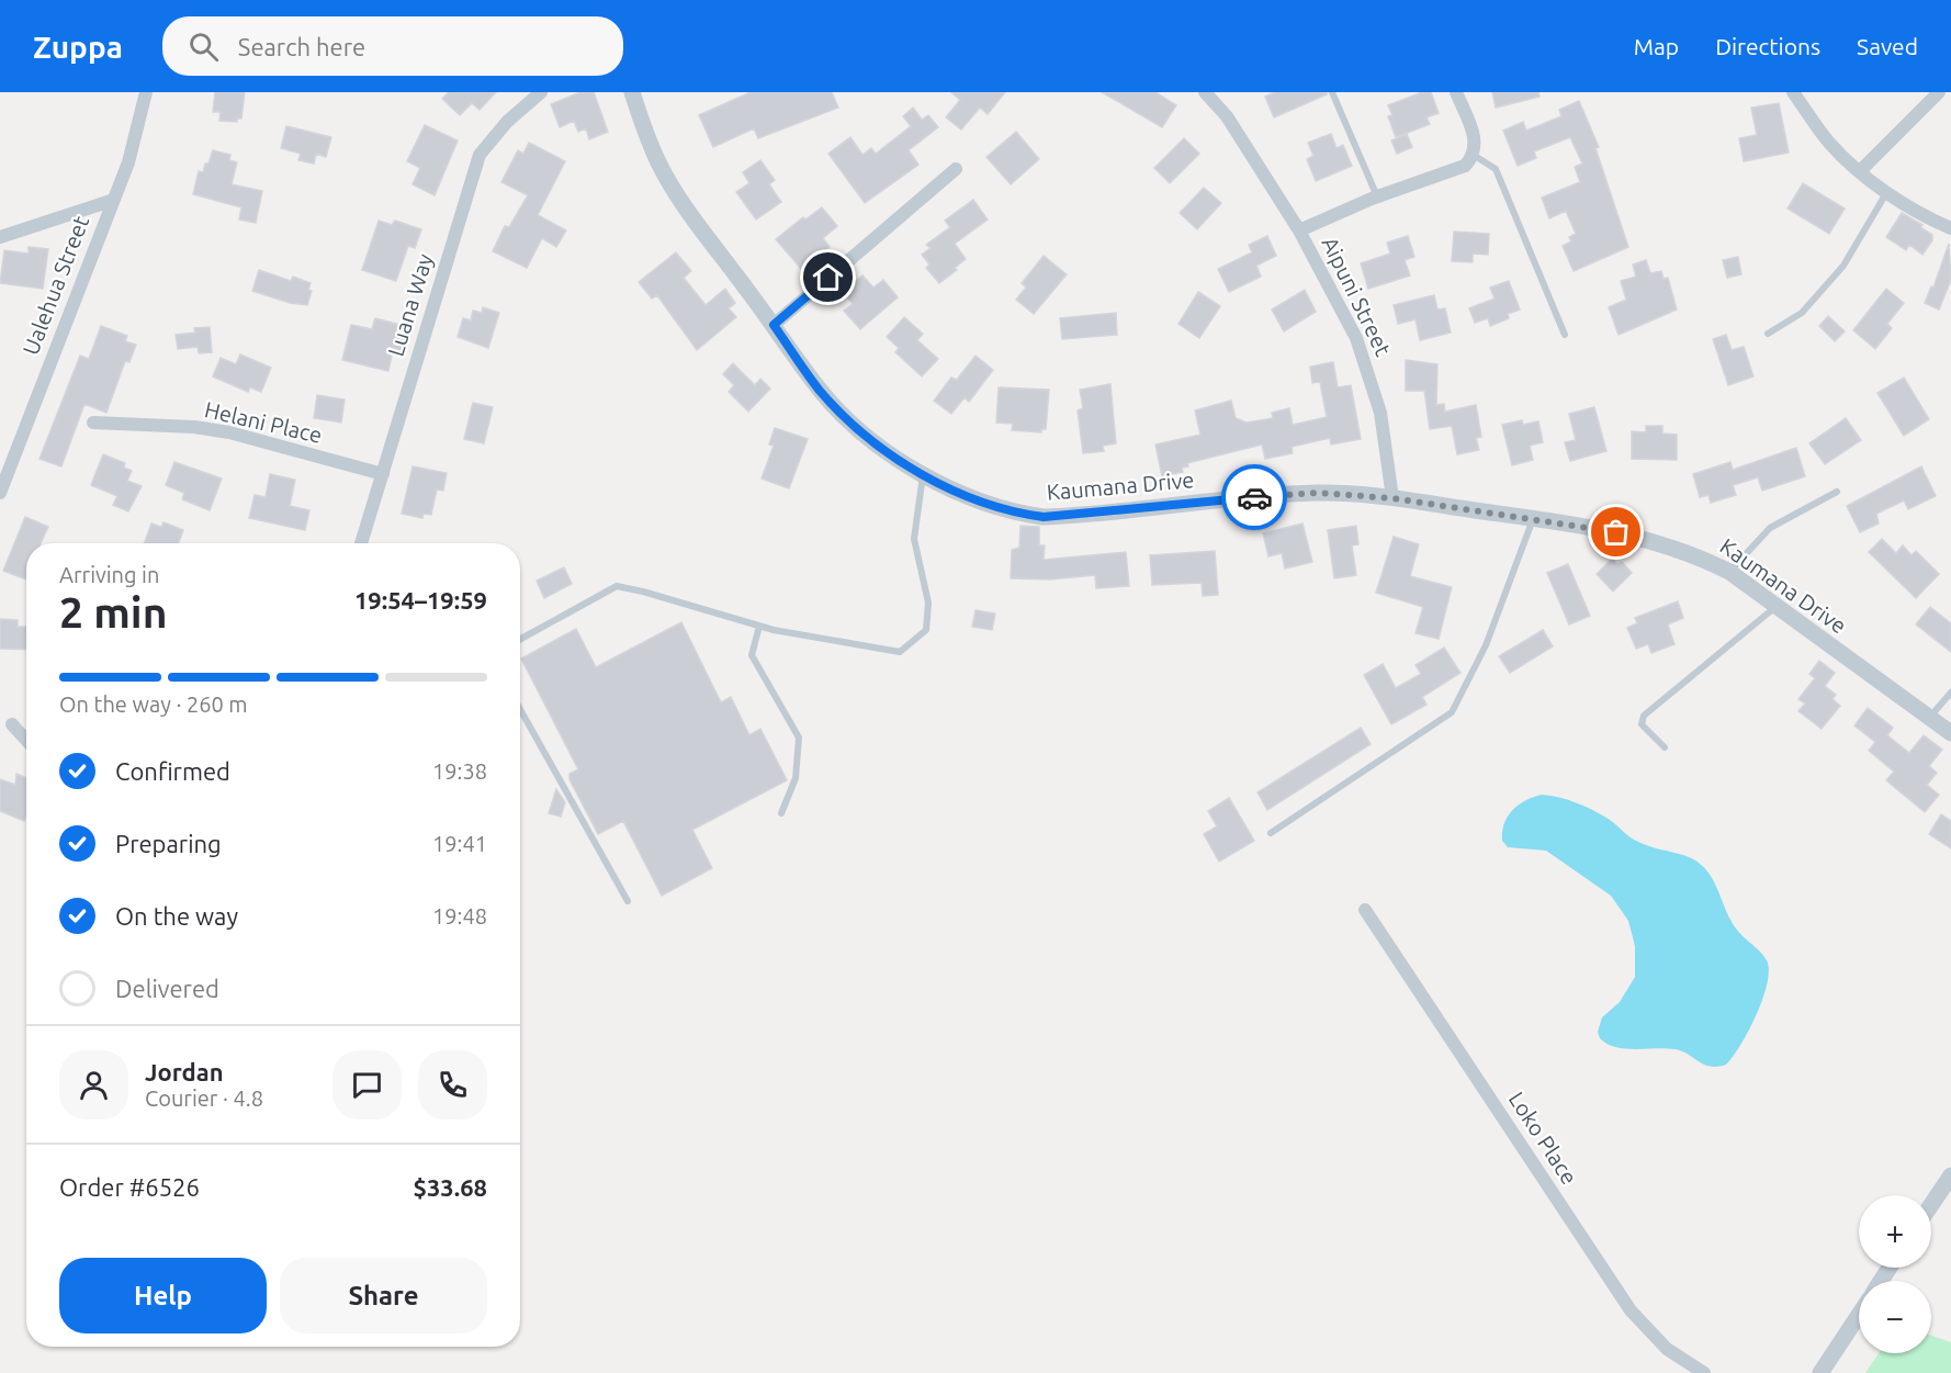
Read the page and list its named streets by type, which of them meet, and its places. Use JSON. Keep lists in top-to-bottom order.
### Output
{
  "streets": {
    "street": [
      "Ualehua Street",
      "Aipuni Street",
      "Luana Way",
      "Helani Place",
      "Kaumana Drive",
      "Loko Place"
    ]
  },
  "crossings": [
    ["Aipuni Street", "Kaumana Drive"],
    ["Luana Way", "Helani Place"]
  ],
  "page": {
    "header": "Zuppa",
    "search": "Search here",
    "nav": ["Map", "Directions", "Saved"],
    "heading": ["2 min", "Arriving in", "19:54–19:59"],
    "panel": [
      "Jordan",
      "Courier · 4.8",
      "Order #6526",
      "$33.68"
    ],
    "bar": "On the way · 260 m",
    "list": [
      ["Confirmed", "19:38"],
      ["Preparing", "19:41"],
      ["On the way", "19:48"],
      "Delivered"
    ],
    "map_buttons": ["+", "−"],
    "buttons": ["Help", "Share"]
  }
}
